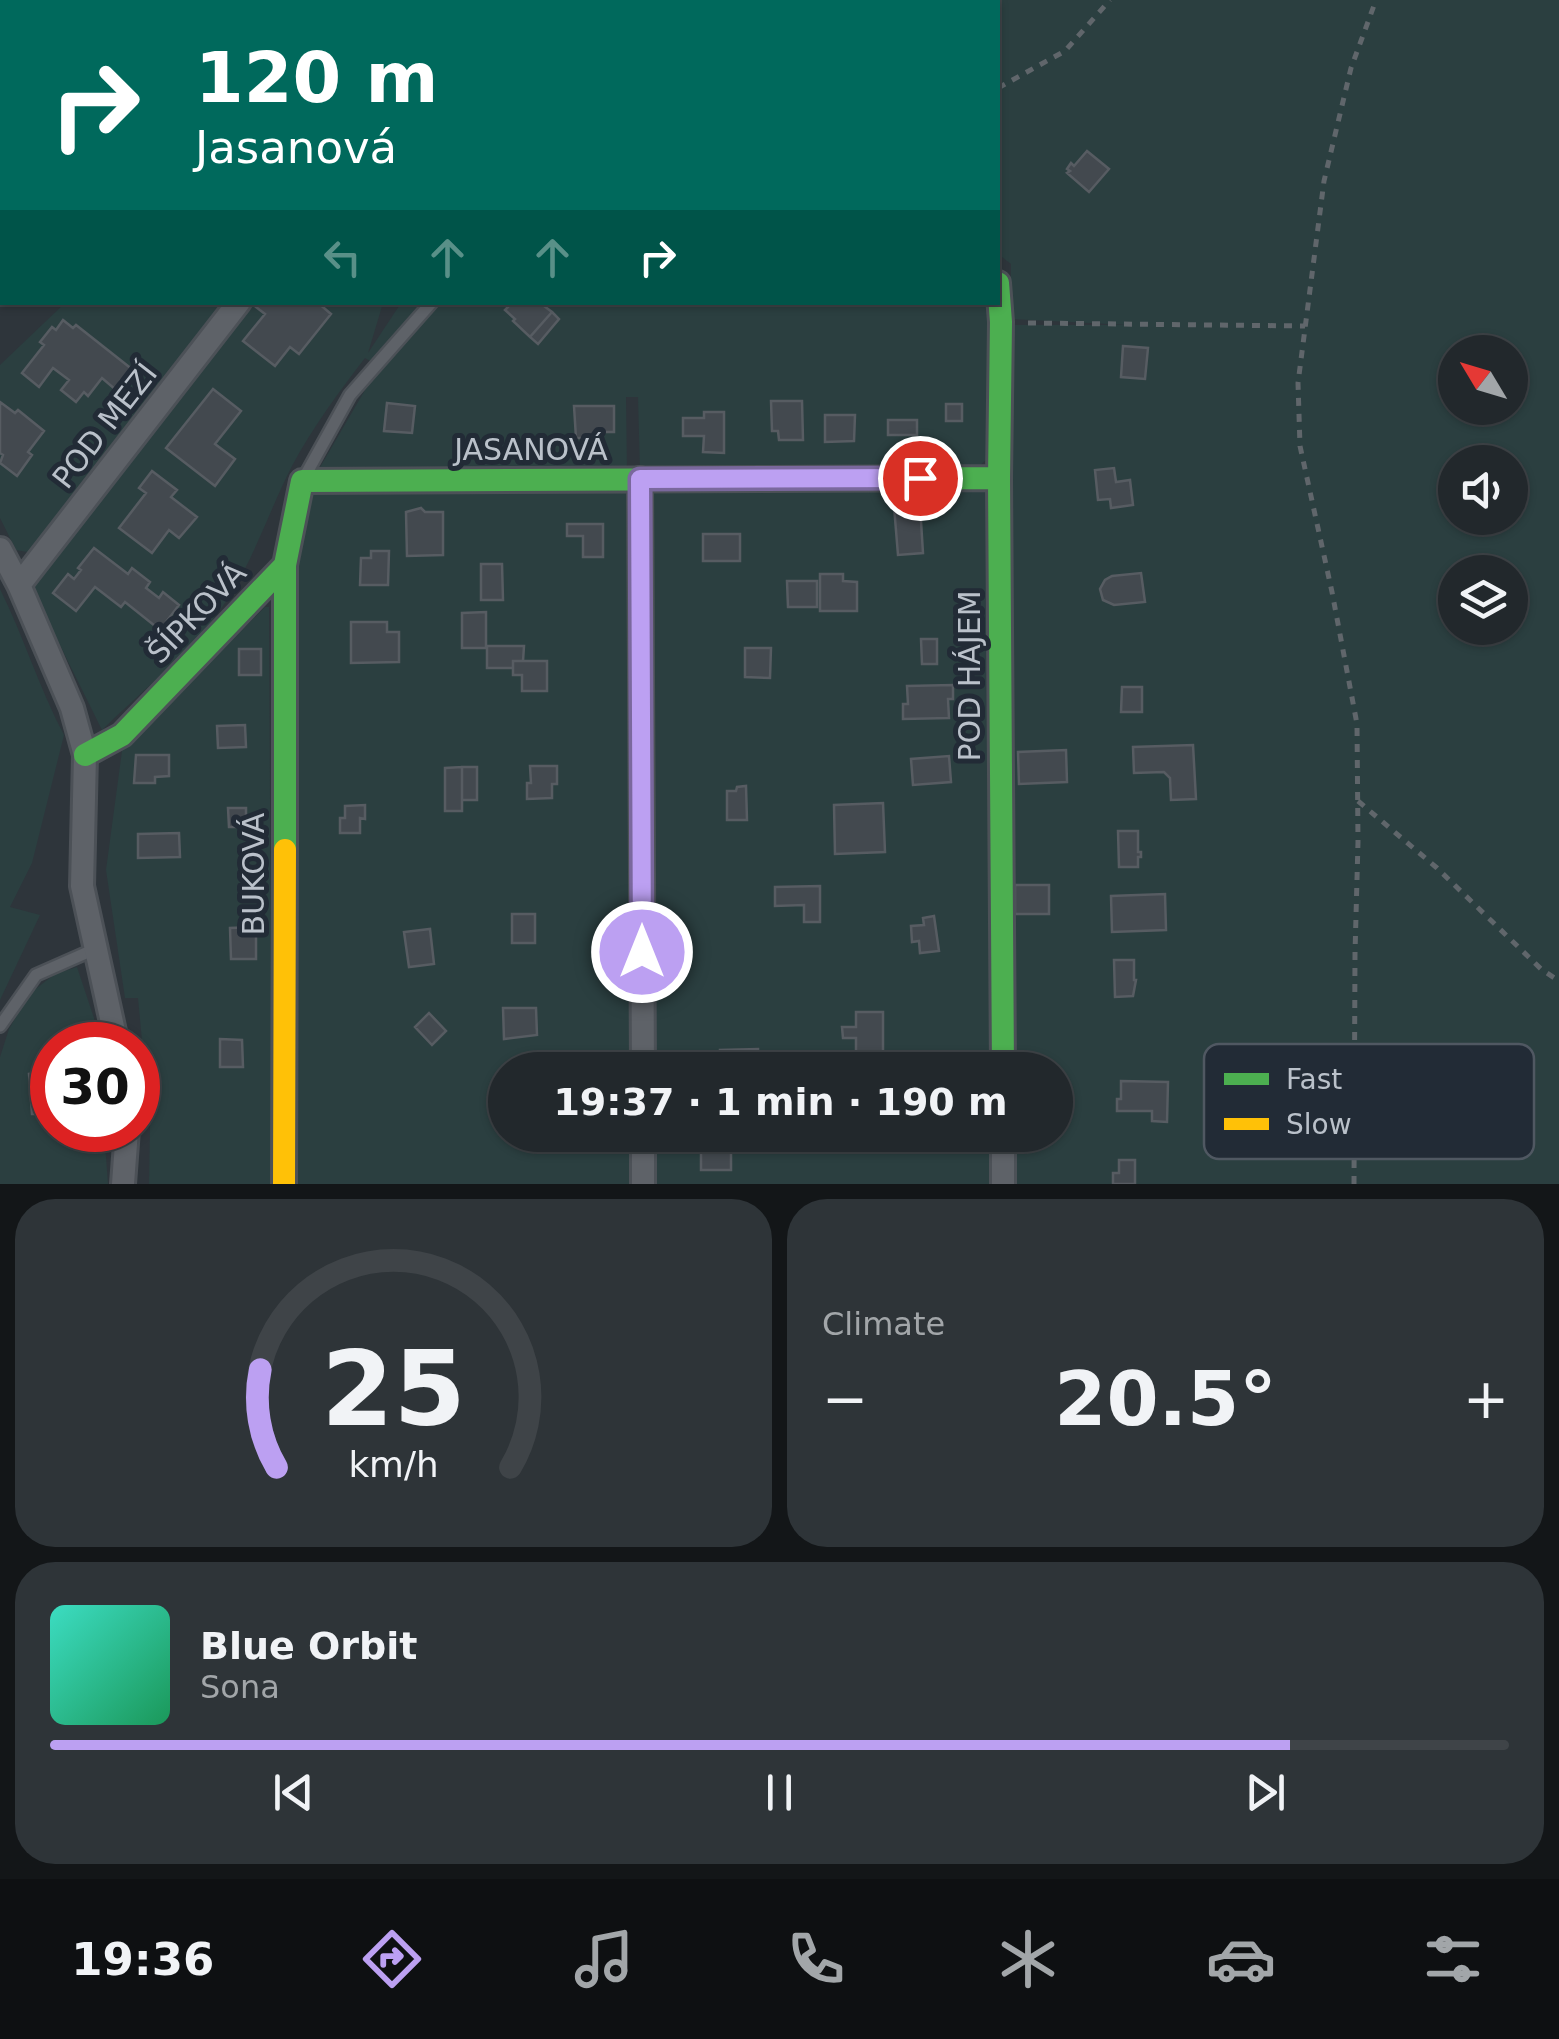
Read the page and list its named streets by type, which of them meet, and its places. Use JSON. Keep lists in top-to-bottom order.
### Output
{
  "streets": {
    "street": [
      "POD MEZÍ",
      "JASANOVÁ",
      "ŠÍPKOVÁ",
      "POD HÁJEM",
      "BUKOVÁ"
    ]
  },
  "crossings": [
    ["JASANOVÁ", "ŠÍPKOVÁ"],
    ["JASANOVÁ", "POD HÁJEM"],
    ["ŠÍPKOVÁ", "BUKOVÁ"]
  ],
  "legend": ["Fast", "Slow"],
  "north": "top left",
  "page": {
    "turn": ["120 m", "Jasanová"],
    "limit": "30",
    "trip": "19:37 · 1 min · 190 m",
    "tile": "Climate",
    "heat": ["−", "20.5°", "+"],
    "song": ["Blue Orbit", "Sona"],
    "tabs": "19:36",
    "gauge": ["25", "km/h"]
  }
}
